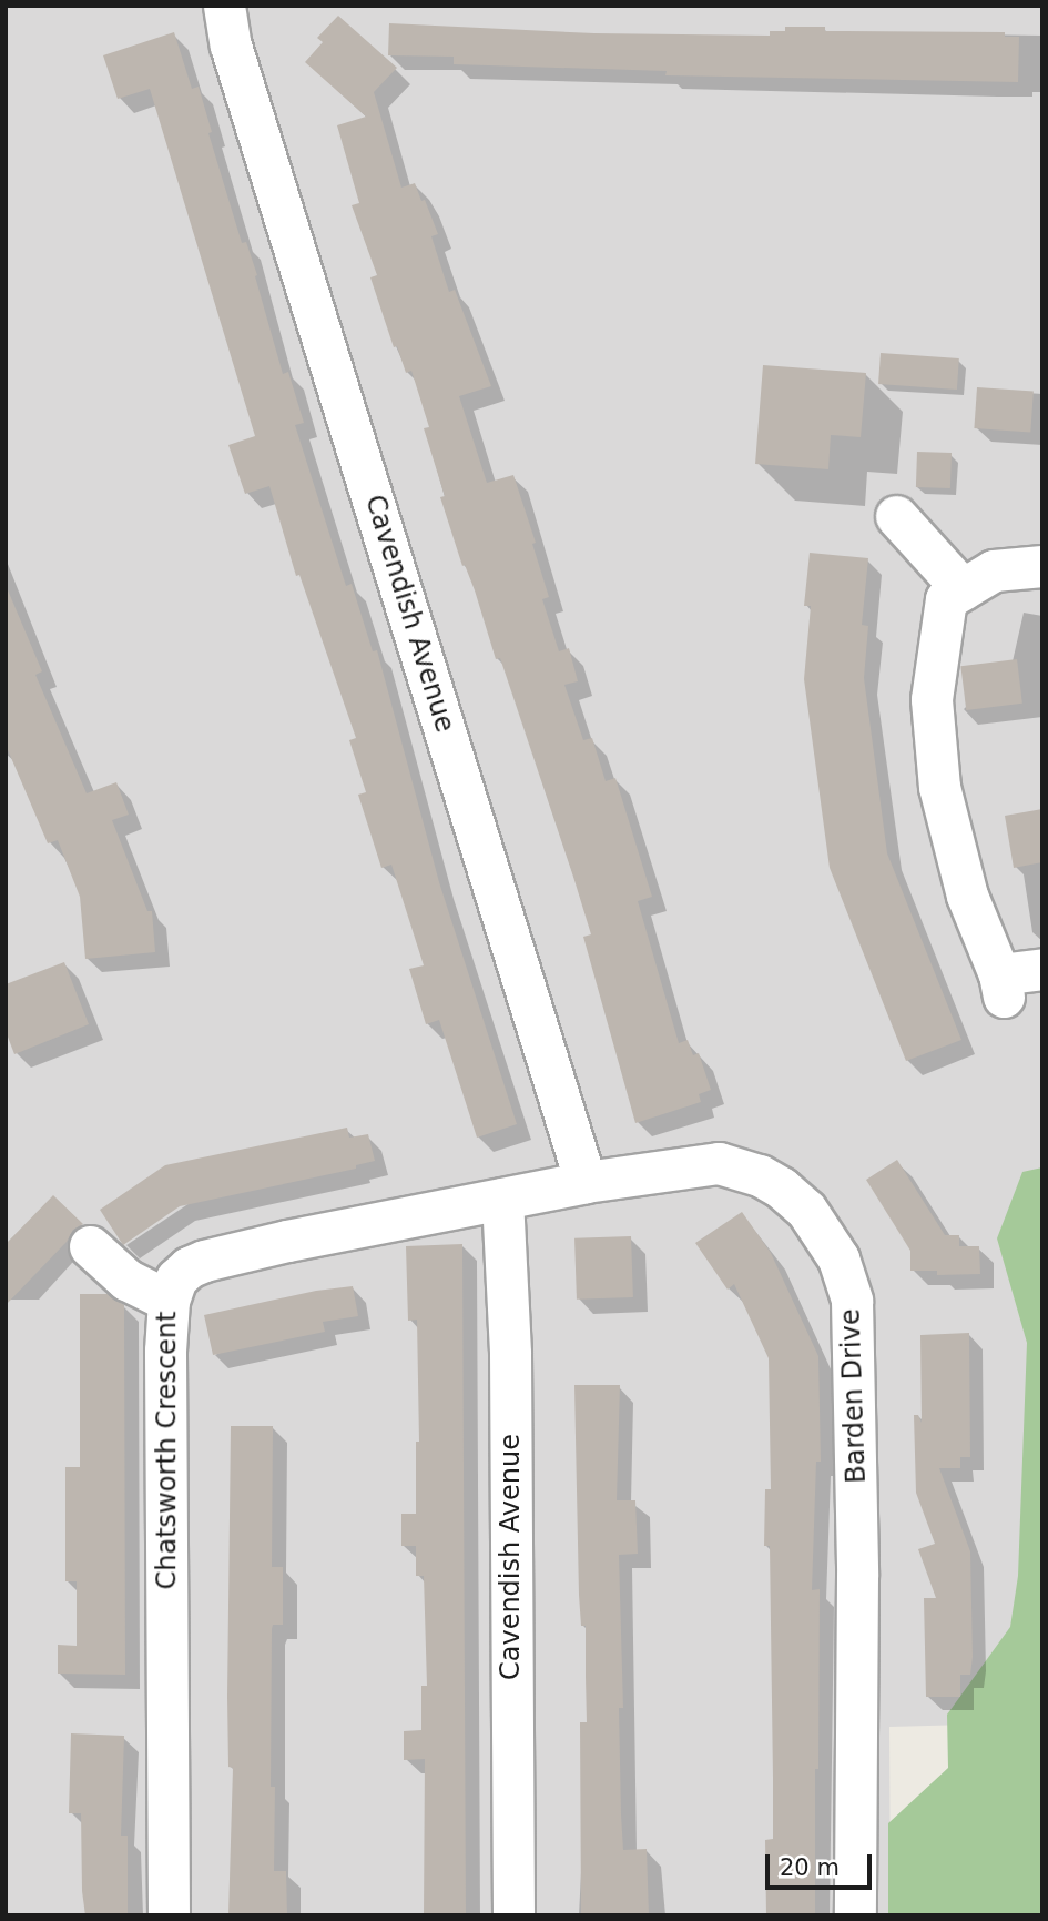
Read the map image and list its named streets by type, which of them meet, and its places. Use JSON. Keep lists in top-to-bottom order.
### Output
{
  "streets": {
    "street": ["Cavendish Avenue", "Barden Drive", "Chatsworth Crescent"]
  },
  "crossings": [
    ["Cavendish Avenue", "Barden Drive"],
    ["Cavendish Avenue", "Chatsworth Crescent"],
    ["Barden Drive", "Chatsworth Crescent"]
  ],
  "scale_bar": "20 m"
}
